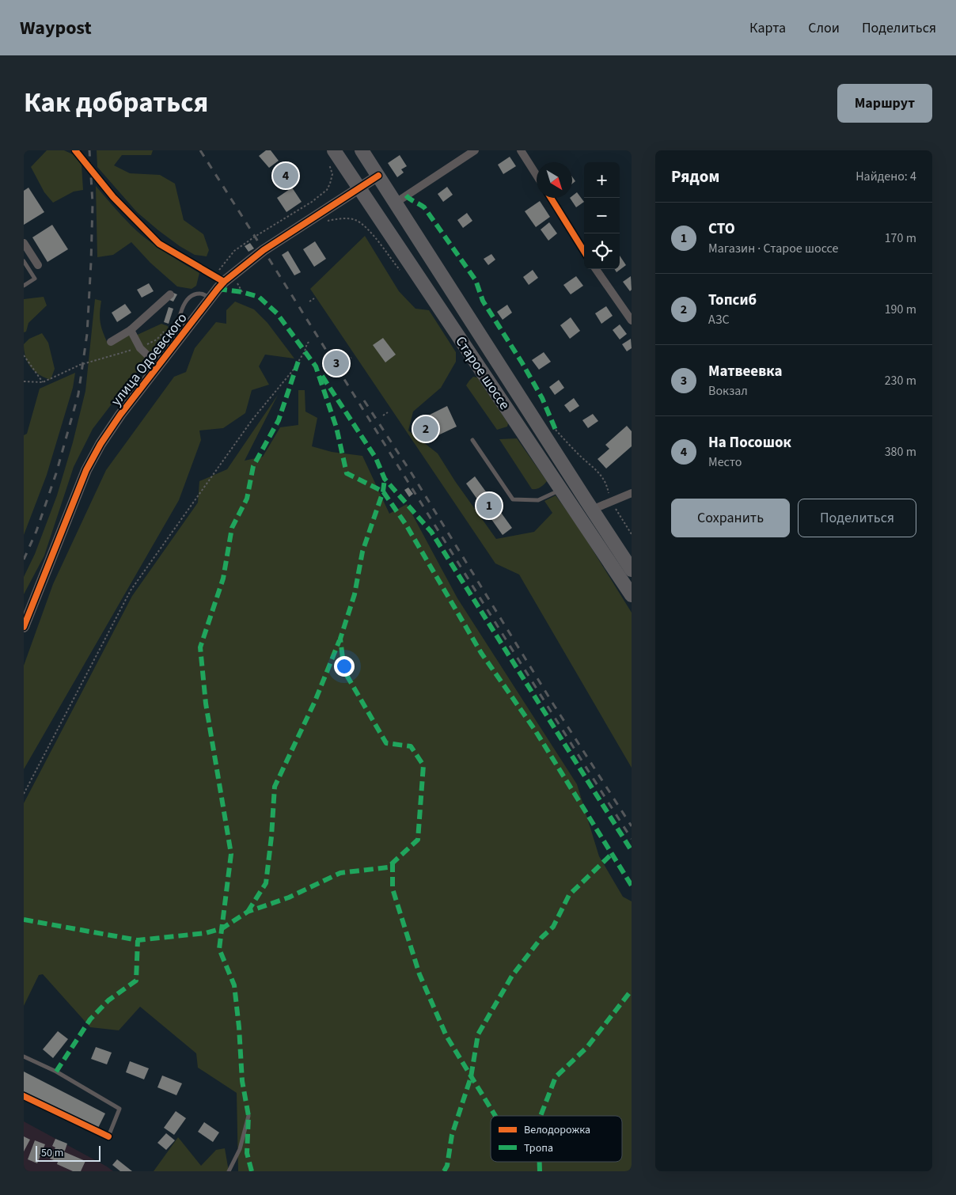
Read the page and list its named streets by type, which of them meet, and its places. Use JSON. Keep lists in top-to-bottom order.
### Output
{
  "streets": {
    "highway": ["Старое шоссе"],
    "street": ["улица Одоевского"]
  },
  "crossings": [
    ["улица Одоевского", "Старое шоссе"]
  ],
  "legend": ["Велодорожка", "Тропа"],
  "scale_bar": "50 m",
  "north": "bottom right",
  "page": {
    "header": "Waypost",
    "nav": ["Карта", "Слои", "Поделиться"],
    "title": "Как добраться",
    "buttons": [
      "Маршрут",
      ["Сохранить", "Поделиться"]
    ],
    "heading": ["Рядом", "Найдено: 4"],
    "pins": [
      "4",
      "3",
      "2",
      "1"
    ],
    "map_buttons": ["+", "−"],
    "list": [
      {
        "mark": "1",
        "name": "СТО",
        "note": "Магазин · Старое шоссе",
        "value": "170 m"
      },
      {
        "mark": "2",
        "name": "Топсиб",
        "note": "АЗС",
        "value": "190 m"
      },
      {
        "mark": "3",
        "name": "Матвеевка",
        "note": "Вокзал",
        "value": "230 m"
      },
      {
        "mark": "4",
        "name": "На Посошок",
        "note": "Место",
        "value": "380 m"
      }
    ],
    "scale": "50 m"
  }
}
